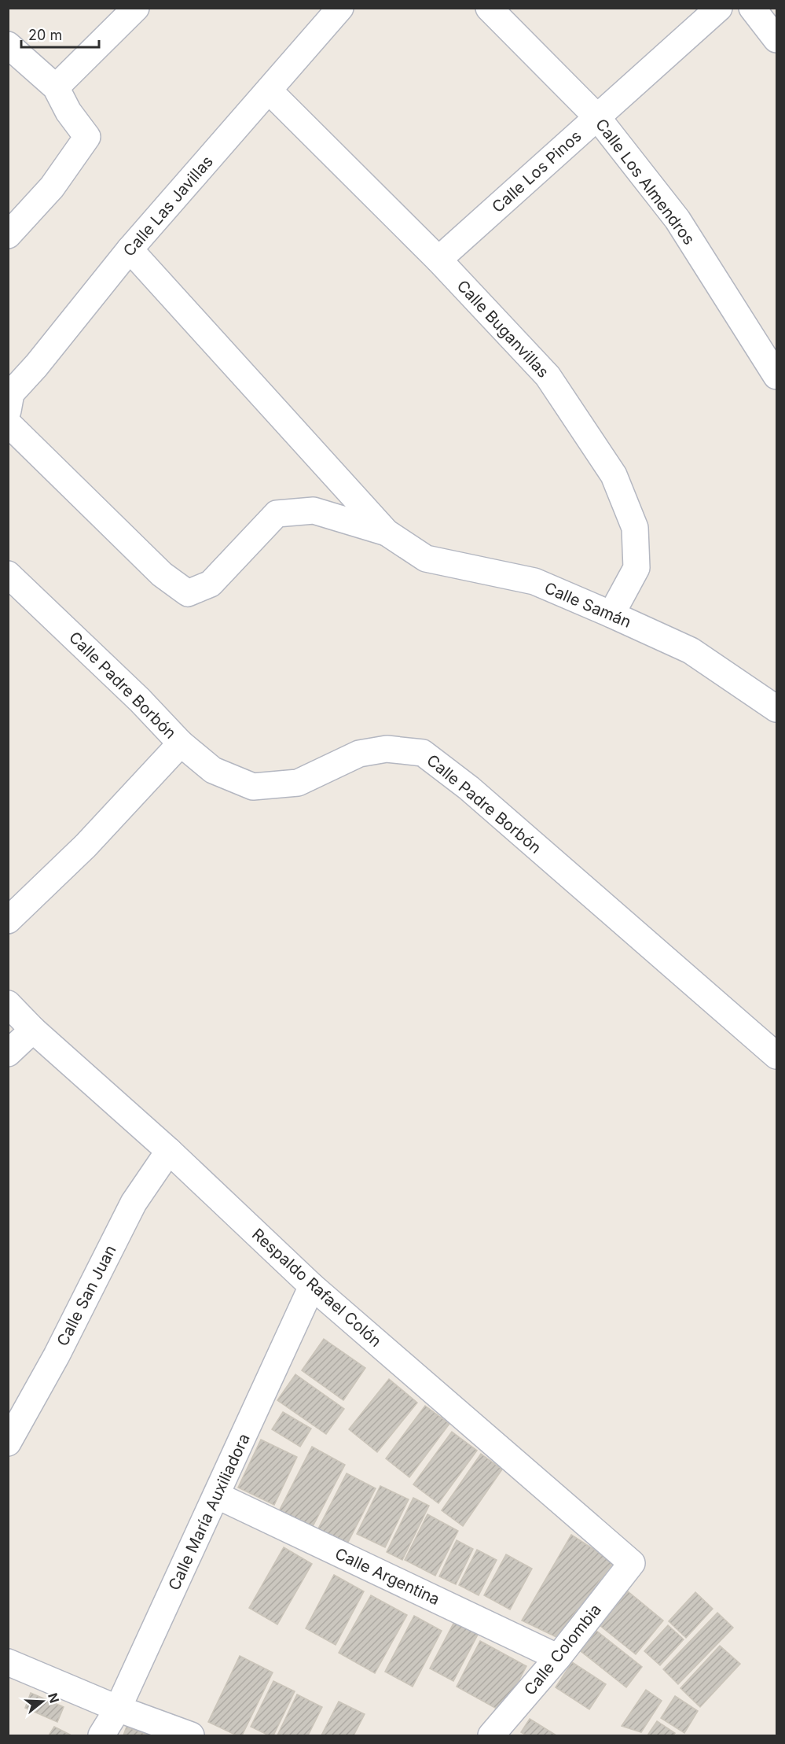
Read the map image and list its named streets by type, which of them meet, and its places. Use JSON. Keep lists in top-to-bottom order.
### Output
{
  "streets": {
    "street": [
      "Calle Los Pinos",
      "Calle Los Almendros",
      "Calle Las Javillas",
      "Calle Buganvillas",
      "Calle Samán",
      "Calle Padre Borbón",
      "Respaldo Rafael Colón",
      "Calle San Juan",
      "Calle María Auxiliadora",
      "Calle Argentina",
      "Calle Colombia"
    ]
  },
  "crossings": [
    ["Calle Los Pinos", "Calle Los Almendros"],
    ["Calle Los Pinos", "Calle Buganvillas"],
    ["Calle Las Javillas", "Calle Buganvillas"],
    ["Calle Buganvillas", "Calle Samán"],
    ["Respaldo Rafael Colón", "Calle San Juan"],
    ["Respaldo Rafael Colón", "Calle María Auxiliadora"],
    ["Respaldo Rafael Colón", "Calle Colombia"],
    ["Calle María Auxiliadora", "Calle Argentina"],
    ["Calle Argentina", "Calle Colombia"]
  ],
  "scale_bar": "20 m",
  "north": "right"
}
